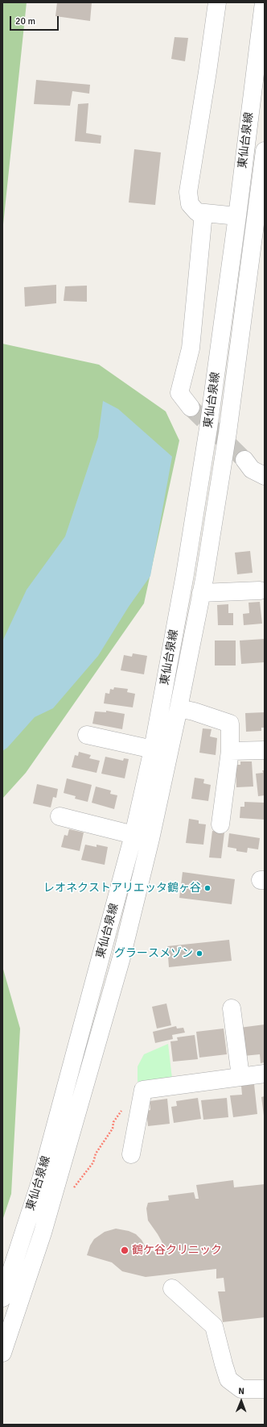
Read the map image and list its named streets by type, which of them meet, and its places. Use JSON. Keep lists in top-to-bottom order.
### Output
{
  "streets": {
    "street": ["東仙台泉線"]
  },
  "places": ["レオネクストアリエッタ鶴ヶ谷", "グラースメゾン", "鶴ケ谷クリニック"],
  "scale_bar": "20 m",
  "north": "top"
}
